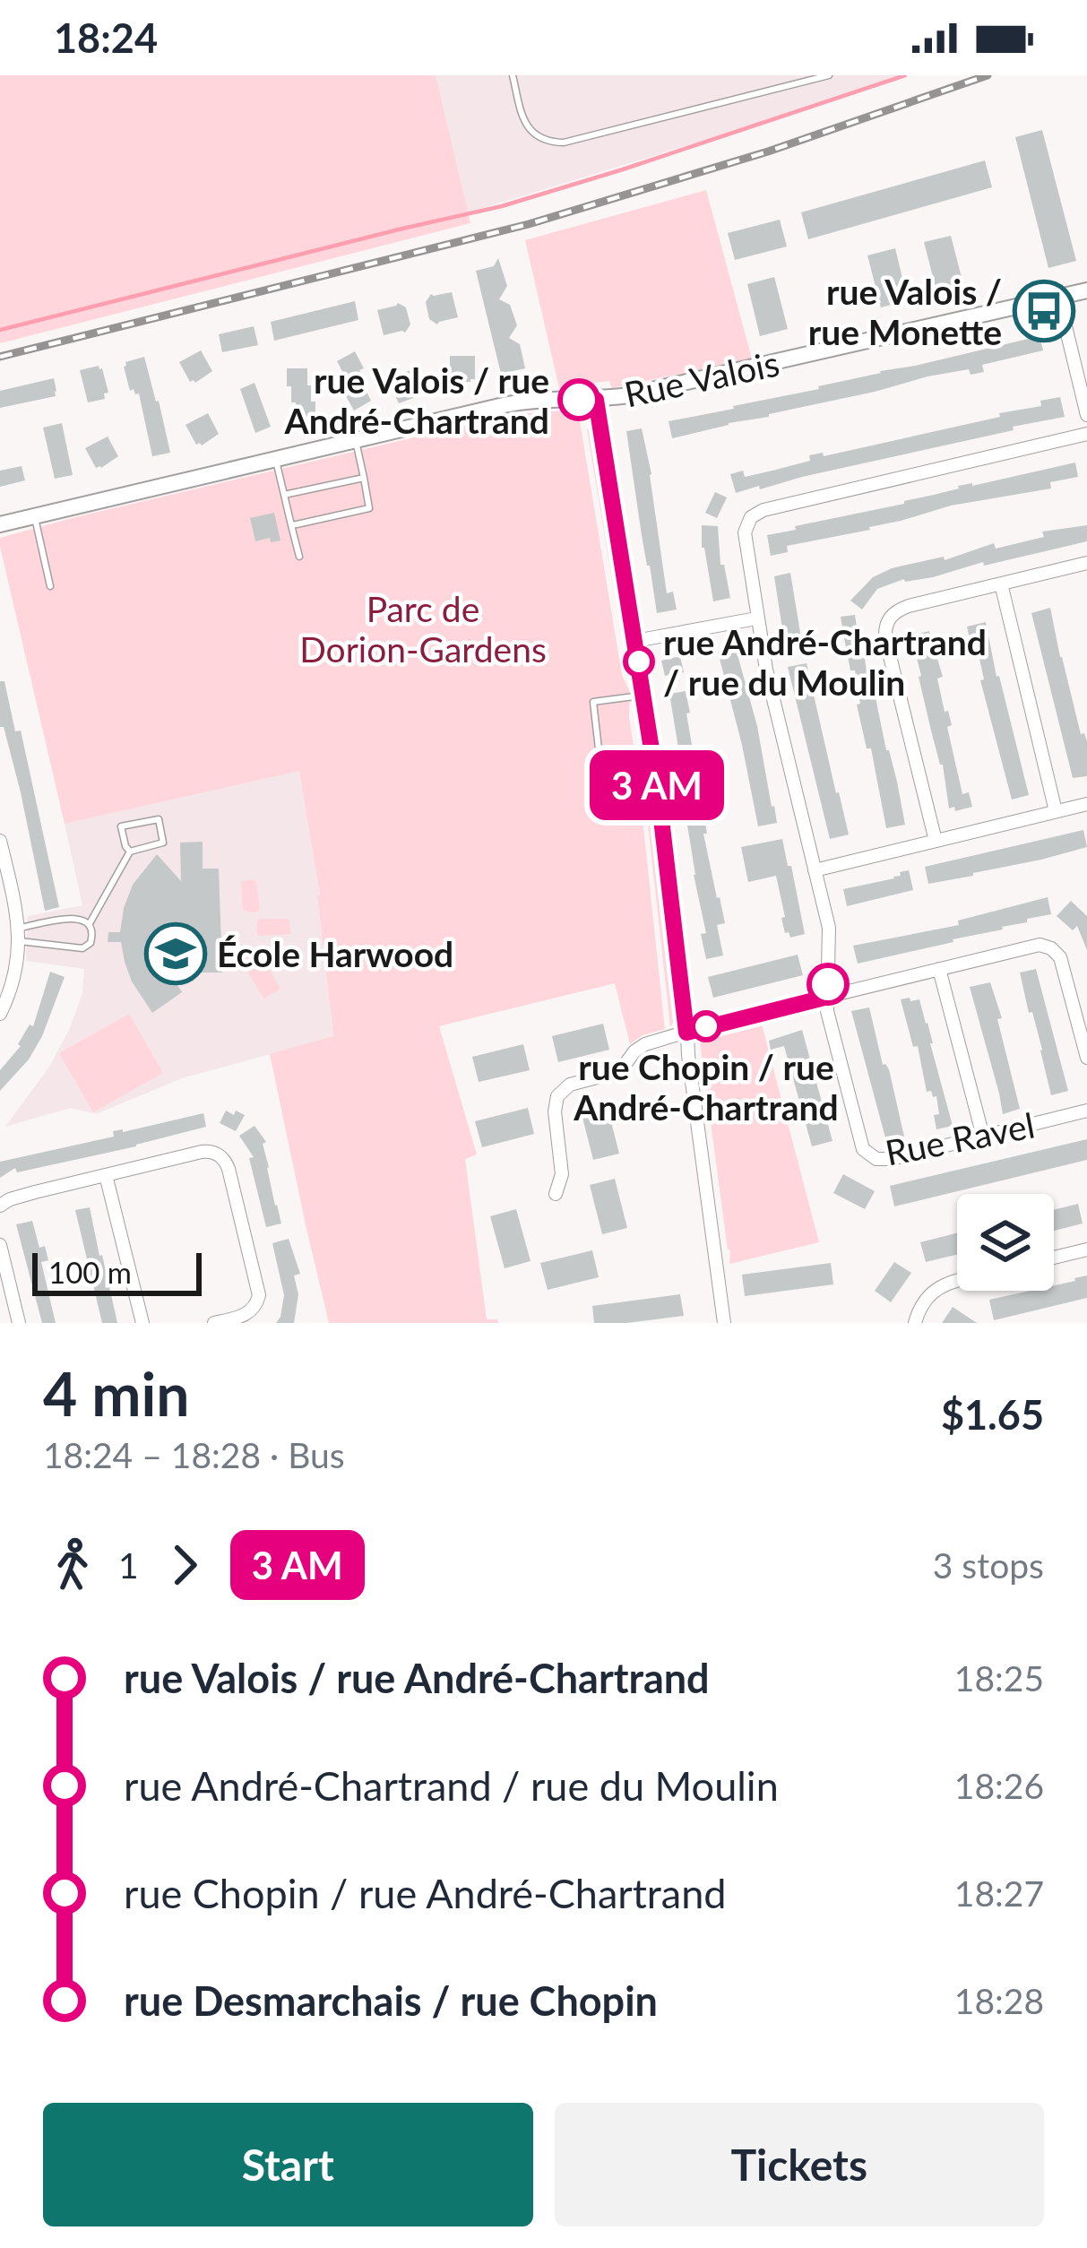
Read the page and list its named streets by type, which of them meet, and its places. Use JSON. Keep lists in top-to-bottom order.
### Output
{
  "streets": {
    "street": ["Rue Valois", "Rue Ravel"]
  },
  "parks": ["Parc de Dorion-Gardens"],
  "places": {
    "bus stop": ["rue Valois / rue Monette"],
    "other": ["rue Valois / rue André-Chartrand", "rue André-Chartrand / rue du Moulin", "rue Chopin / rue André-Chartrand"],
    "school or university": ["École Harwood"]
  },
  "scale_bar": "100 m",
  "page": {
    "status": "18:24",
    "on_map": "3 AM",
    "scale": "100 m",
    "heading": ["4 min", "18:24 – 18:28 · Bus", "$1.65"],
    "legs": ["1", "3 AM", "3 stops"],
    "list": [
      {
        "name": "rue Valois / rue André-Chartrand",
        "value": "18:25"
      },
      {
        "name": "rue André-Chartrand / rue du Moulin",
        "value": "18:26"
      },
      {
        "name": "rue Chopin / rue André-Chartrand",
        "value": "18:27"
      },
      {
        "name": "rue Desmarchais / rue Chopin",
        "value": "18:28"
      }
    ],
    "buttons": ["Start", "Tickets"]
  }
}
